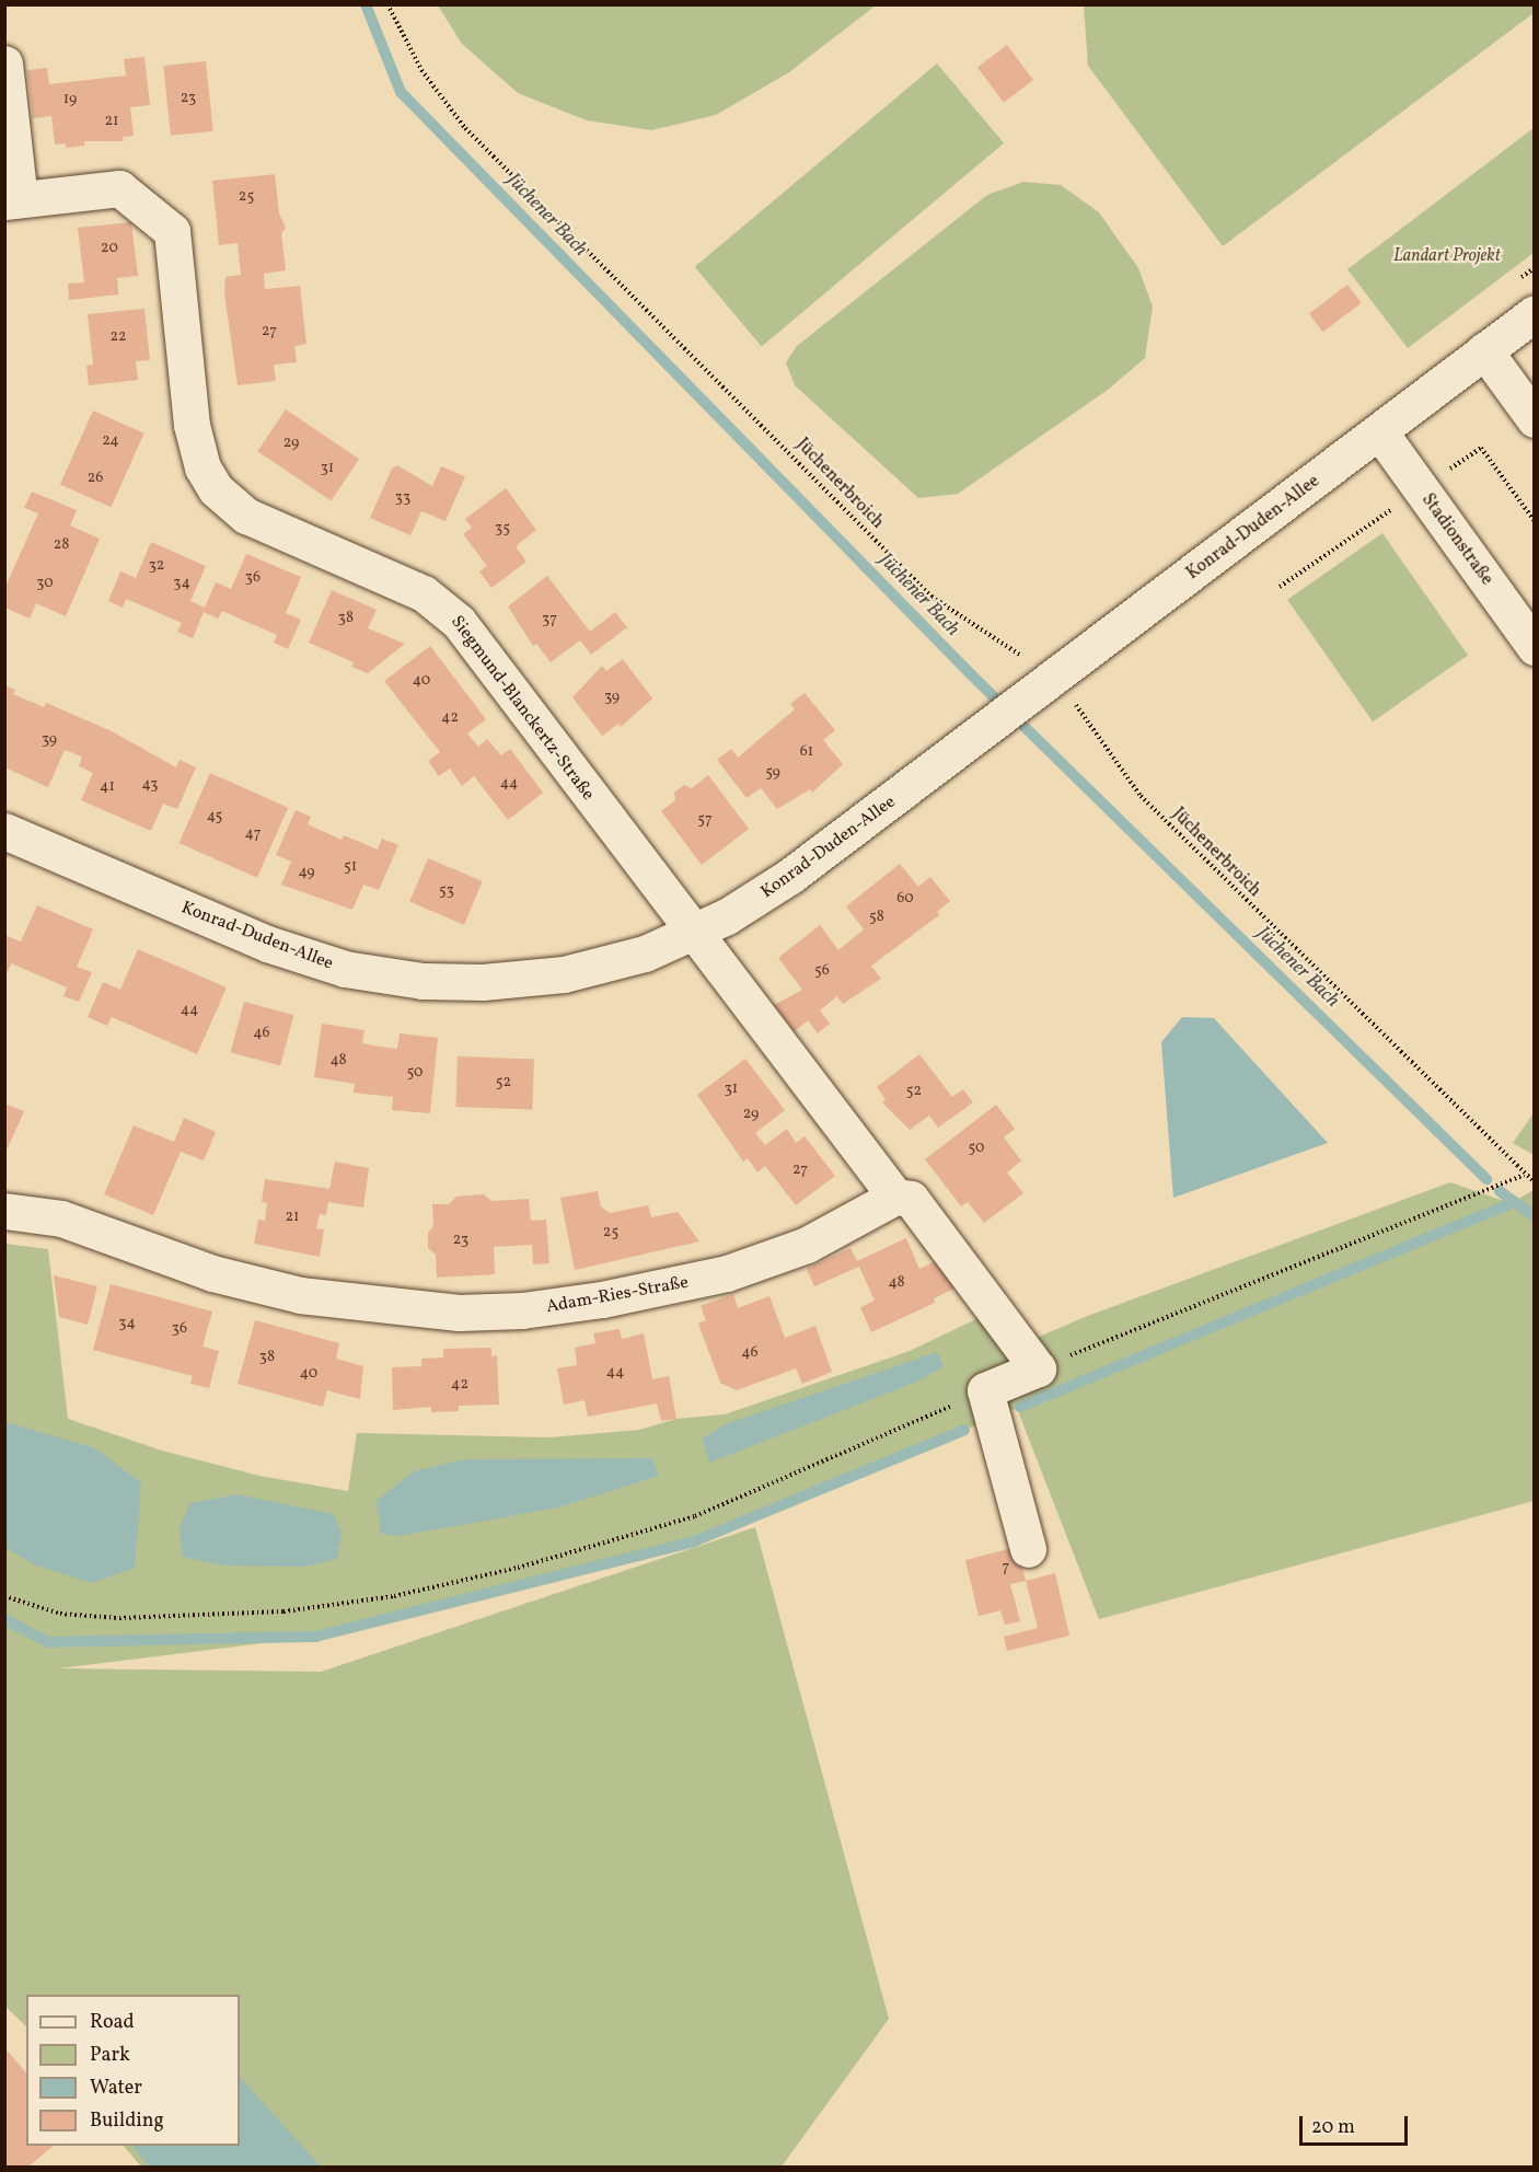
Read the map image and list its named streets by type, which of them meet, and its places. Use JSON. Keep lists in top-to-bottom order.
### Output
{
  "streets": {
    "street": [
      "Konrad-Duden-Allee",
      "Stadionstraße",
      "Siegmund-Blanckertz-Straße",
      "Adam-Ries-Straße"
    ],
    "path": ["Jüchenerbroich"]
  },
  "crossings": [
    ["Jüchenerbroich", "Konrad-Duden-Allee"],
    ["Konrad-Duden-Allee", "Stadionstraße"],
    ["Konrad-Duden-Allee", "Siegmund-Blanckertz-Straße"]
  ],
  "water": ["Jüchener Bach"],
  "parks": ["Landart Projekt"],
  "house_numbers": [
    "23",
    "19",
    "21",
    "25",
    "20",
    "27",
    "22",
    "24",
    "29",
    "31",
    "26",
    "33",
    "35",
    "28",
    "32",
    "36",
    "30",
    "34",
    "38",
    "37",
    "40",
    "39",
    "42",
    "39",
    "61",
    "59",
    "44",
    "43",
    "41",
    "45",
    "57",
    "47",
    "51",
    "49",
    "53",
    "60",
    "58",
    "56",
    "44",
    "46",
    "48",
    "50",
    "52",
    "31",
    "52",
    "29",
    "50",
    "27",
    "21",
    "25",
    "23",
    "48",
    "34",
    "36",
    "46",
    "38",
    "44",
    "40",
    "42",
    "7"
  ],
  "legend": [
    "Road",
    "Park",
    "Water",
    "Building"
  ],
  "scale_bar": "20 m"
}
